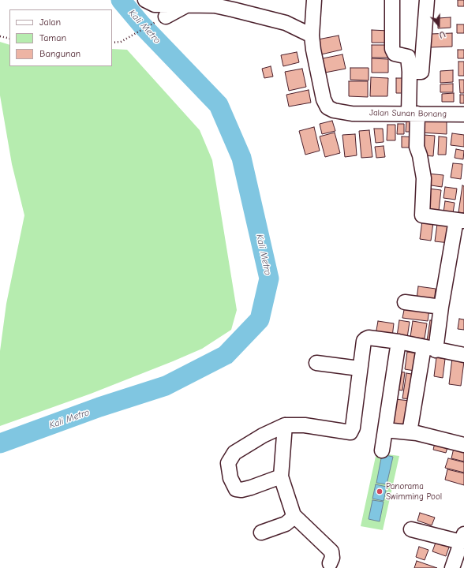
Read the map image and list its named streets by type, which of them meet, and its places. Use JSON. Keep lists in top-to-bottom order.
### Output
{
  "streets": {
    "street": ["Jalan Sunan Bonang"]
  },
  "water": ["Kali Metro"],
  "places": ["Panorama Swimming Pool"],
  "legend": ["Jalan", "Taman", "Bangunan"],
  "north": "bottom"
}
